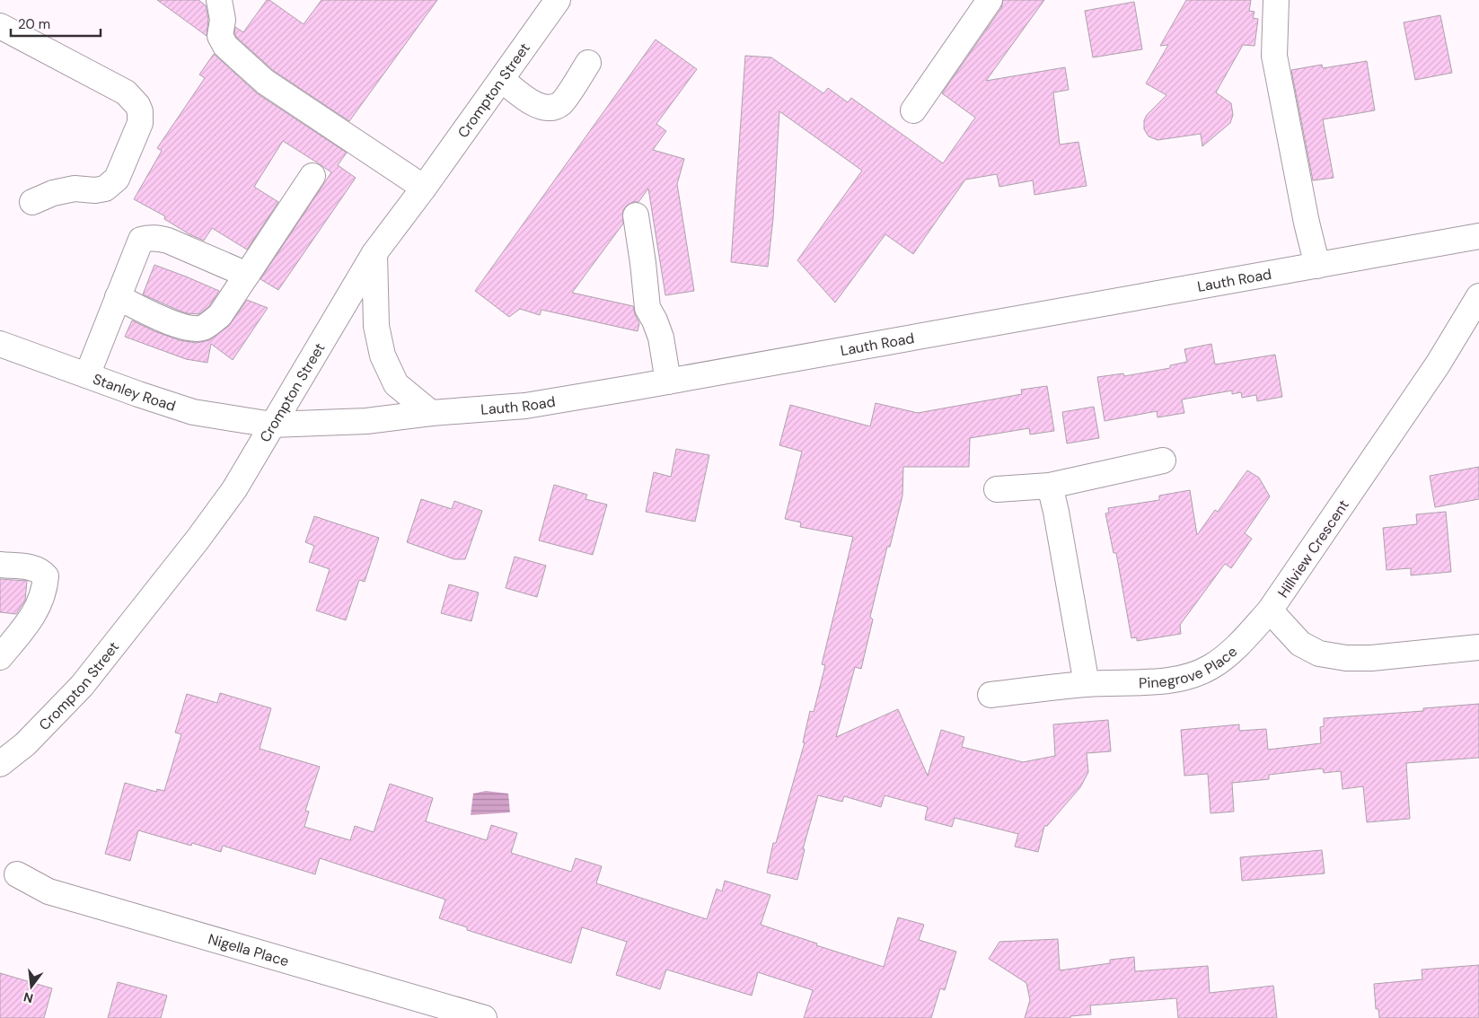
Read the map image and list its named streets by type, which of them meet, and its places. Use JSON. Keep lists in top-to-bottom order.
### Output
{
  "streets": {
    "street": [
      "Crompton Street",
      "Lauth Road",
      "Stanley Road",
      "Hillview Crescent",
      "Pinegrove Place",
      "Nigella Place"
    ]
  },
  "crossings": [
    ["Crompton Street", "Lauth Road"],
    ["Crompton Street", "Stanley Road"],
    ["Lauth Road", "Stanley Road"],
    ["Hillview Crescent", "Pinegrove Place"]
  ],
  "scale_bar": "20 m",
  "north": "bottom"
}
